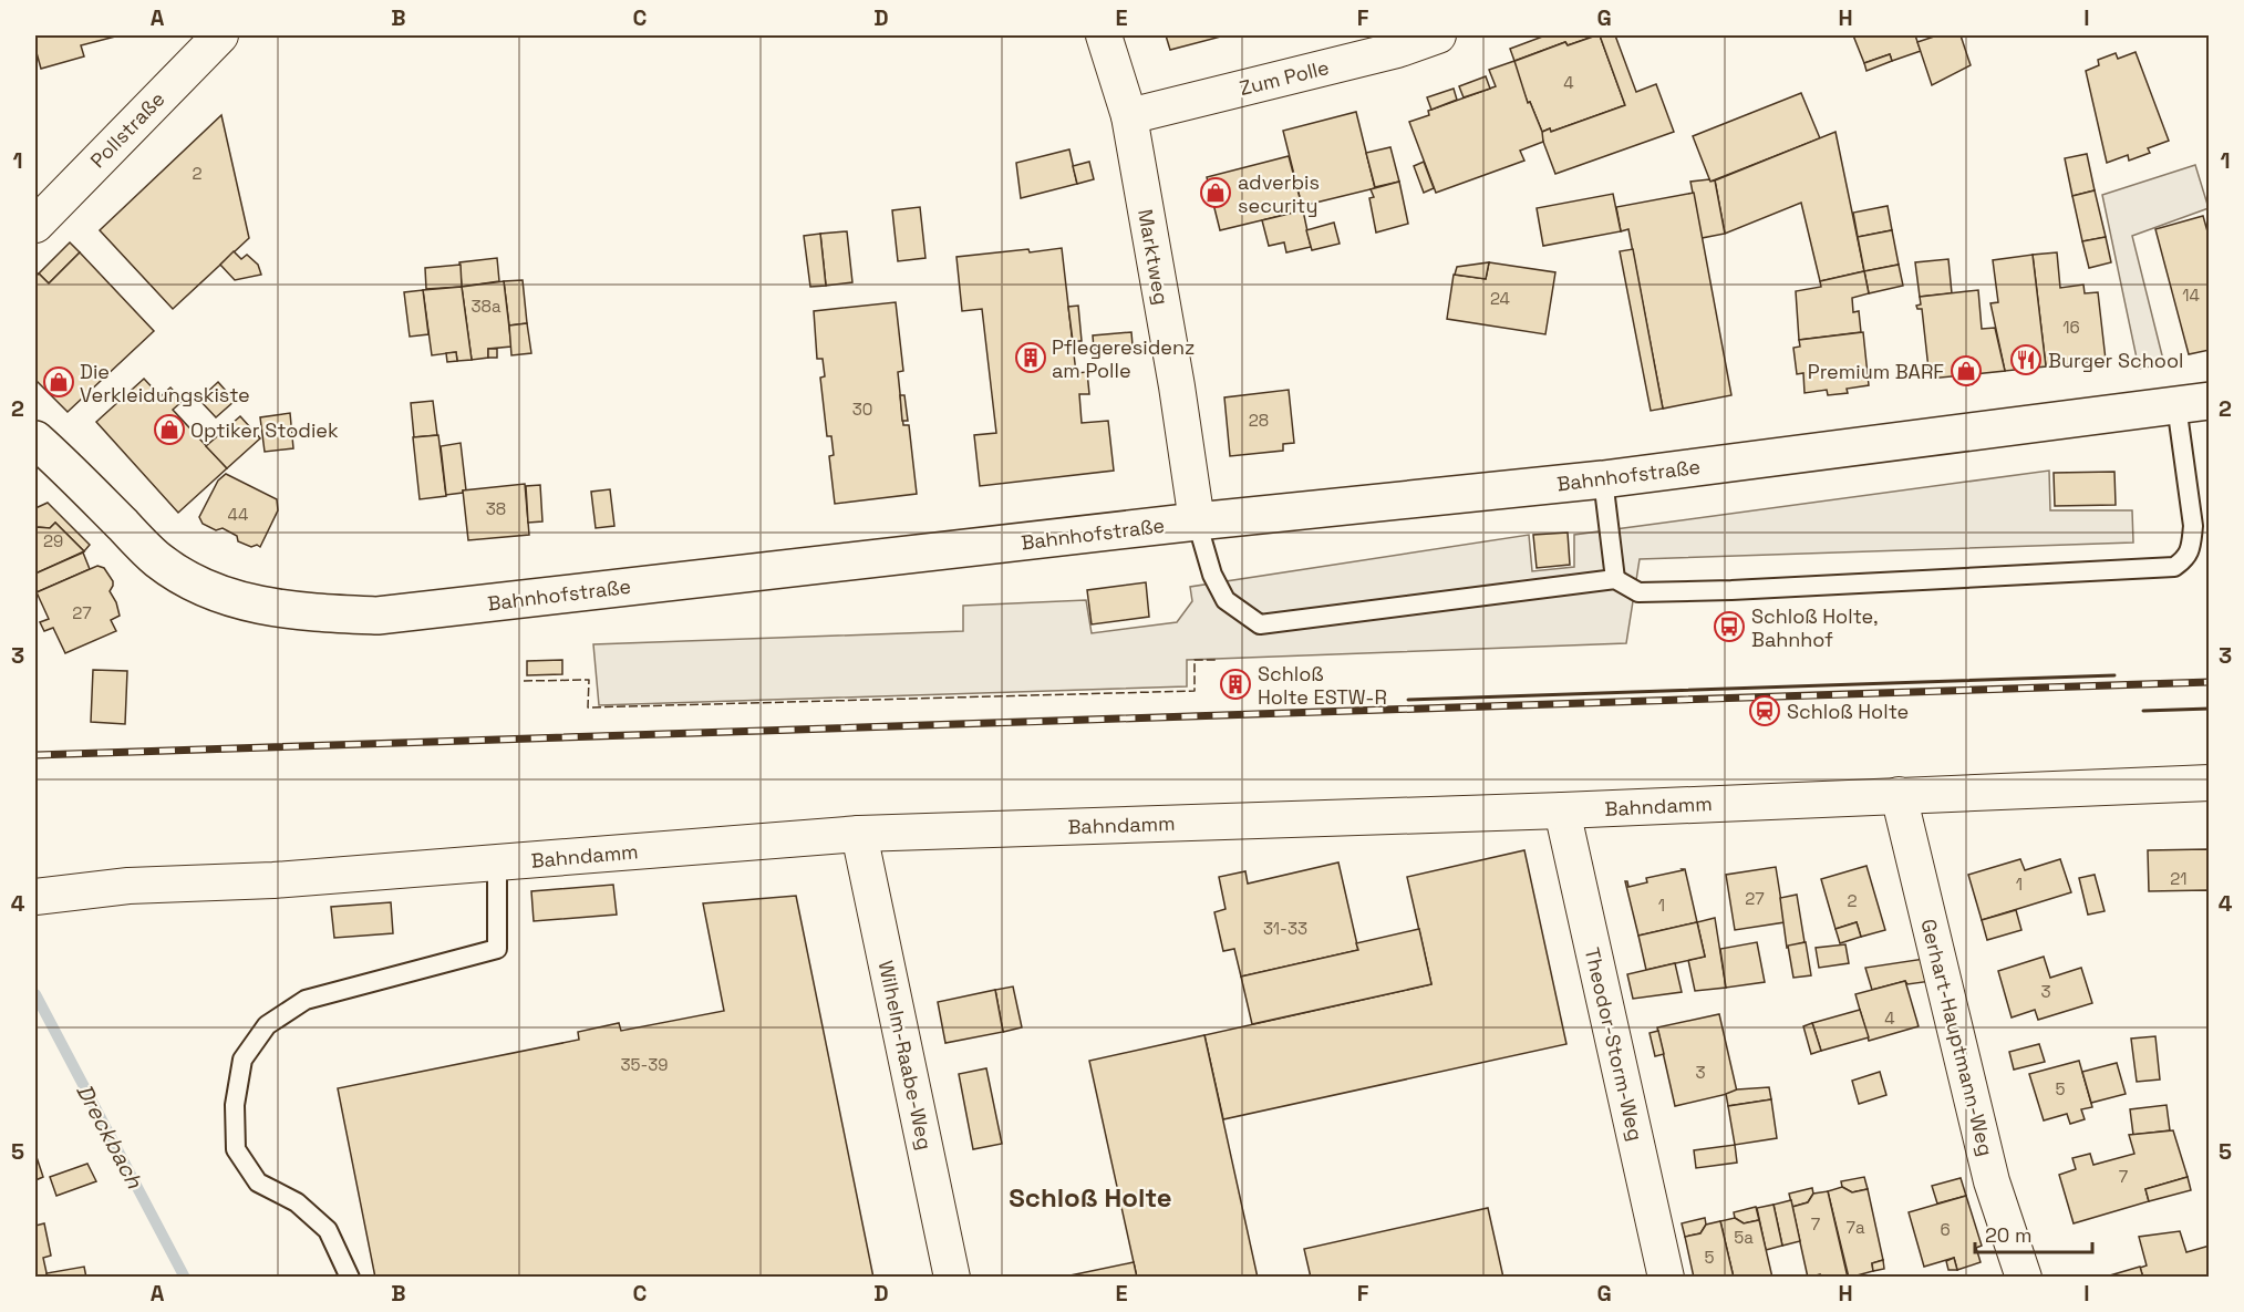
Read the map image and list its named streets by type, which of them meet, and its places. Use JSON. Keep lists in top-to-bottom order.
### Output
{
  "streets": {
    "street": [
      "Zum Polle",
      "Pollstraße",
      "Marktweg",
      "Bahnhofstraße",
      "Bahndamm",
      "Gerhart-Hauptmann-Weg",
      "Theodor-Storm-Weg",
      "Wilhelm-Raabe-Weg"
    ]
  },
  "crossings": [
    ["Zum Polle", "Marktweg"],
    ["Marktweg", "Bahnhofstraße"],
    ["Bahndamm", "Gerhart-Hauptmann-Weg"],
    ["Bahndamm", "Theodor-Storm-Weg"],
    ["Bahndamm", "Wilhelm-Raabe-Weg"]
  ],
  "districts": ["Schloß Holte"],
  "water": ["Dreckbach"],
  "places": {
    "shop": [
      "adverbis security",
      "Premium BARF",
      "Die Verkleidungskiste",
      "Optiker Stodiek"
    ],
    "building": ["Pflegeresidenz am Polle", "Schloß Holte ESTW-R"],
    "restaurant": ["Burger School"],
    "bus stop": ["Schloß Holte, Bahnhof"],
    "station": ["Schloß Holte"]
  },
  "house_numbers": [
    "4",
    "2",
    "14",
    "24",
    "38a",
    "16",
    "30",
    "28",
    "38",
    "44",
    "29",
    "27",
    "21",
    "1",
    "27",
    "2",
    "1",
    "31-33",
    "3",
    "4",
    "35-39",
    "3",
    "5",
    "7",
    "7",
    "7a",
    "6",
    "5a",
    "5"
  ],
  "scale_bar": "20 m",
  "grid": {
    "columns": [
      "A",
      "B",
      "C",
      "D",
      "E",
      "F",
      "G",
      "H",
      "I"
    ],
    "rows": [
      "1",
      "2",
      "3",
      "4",
      "5"
    ]
  }
}
